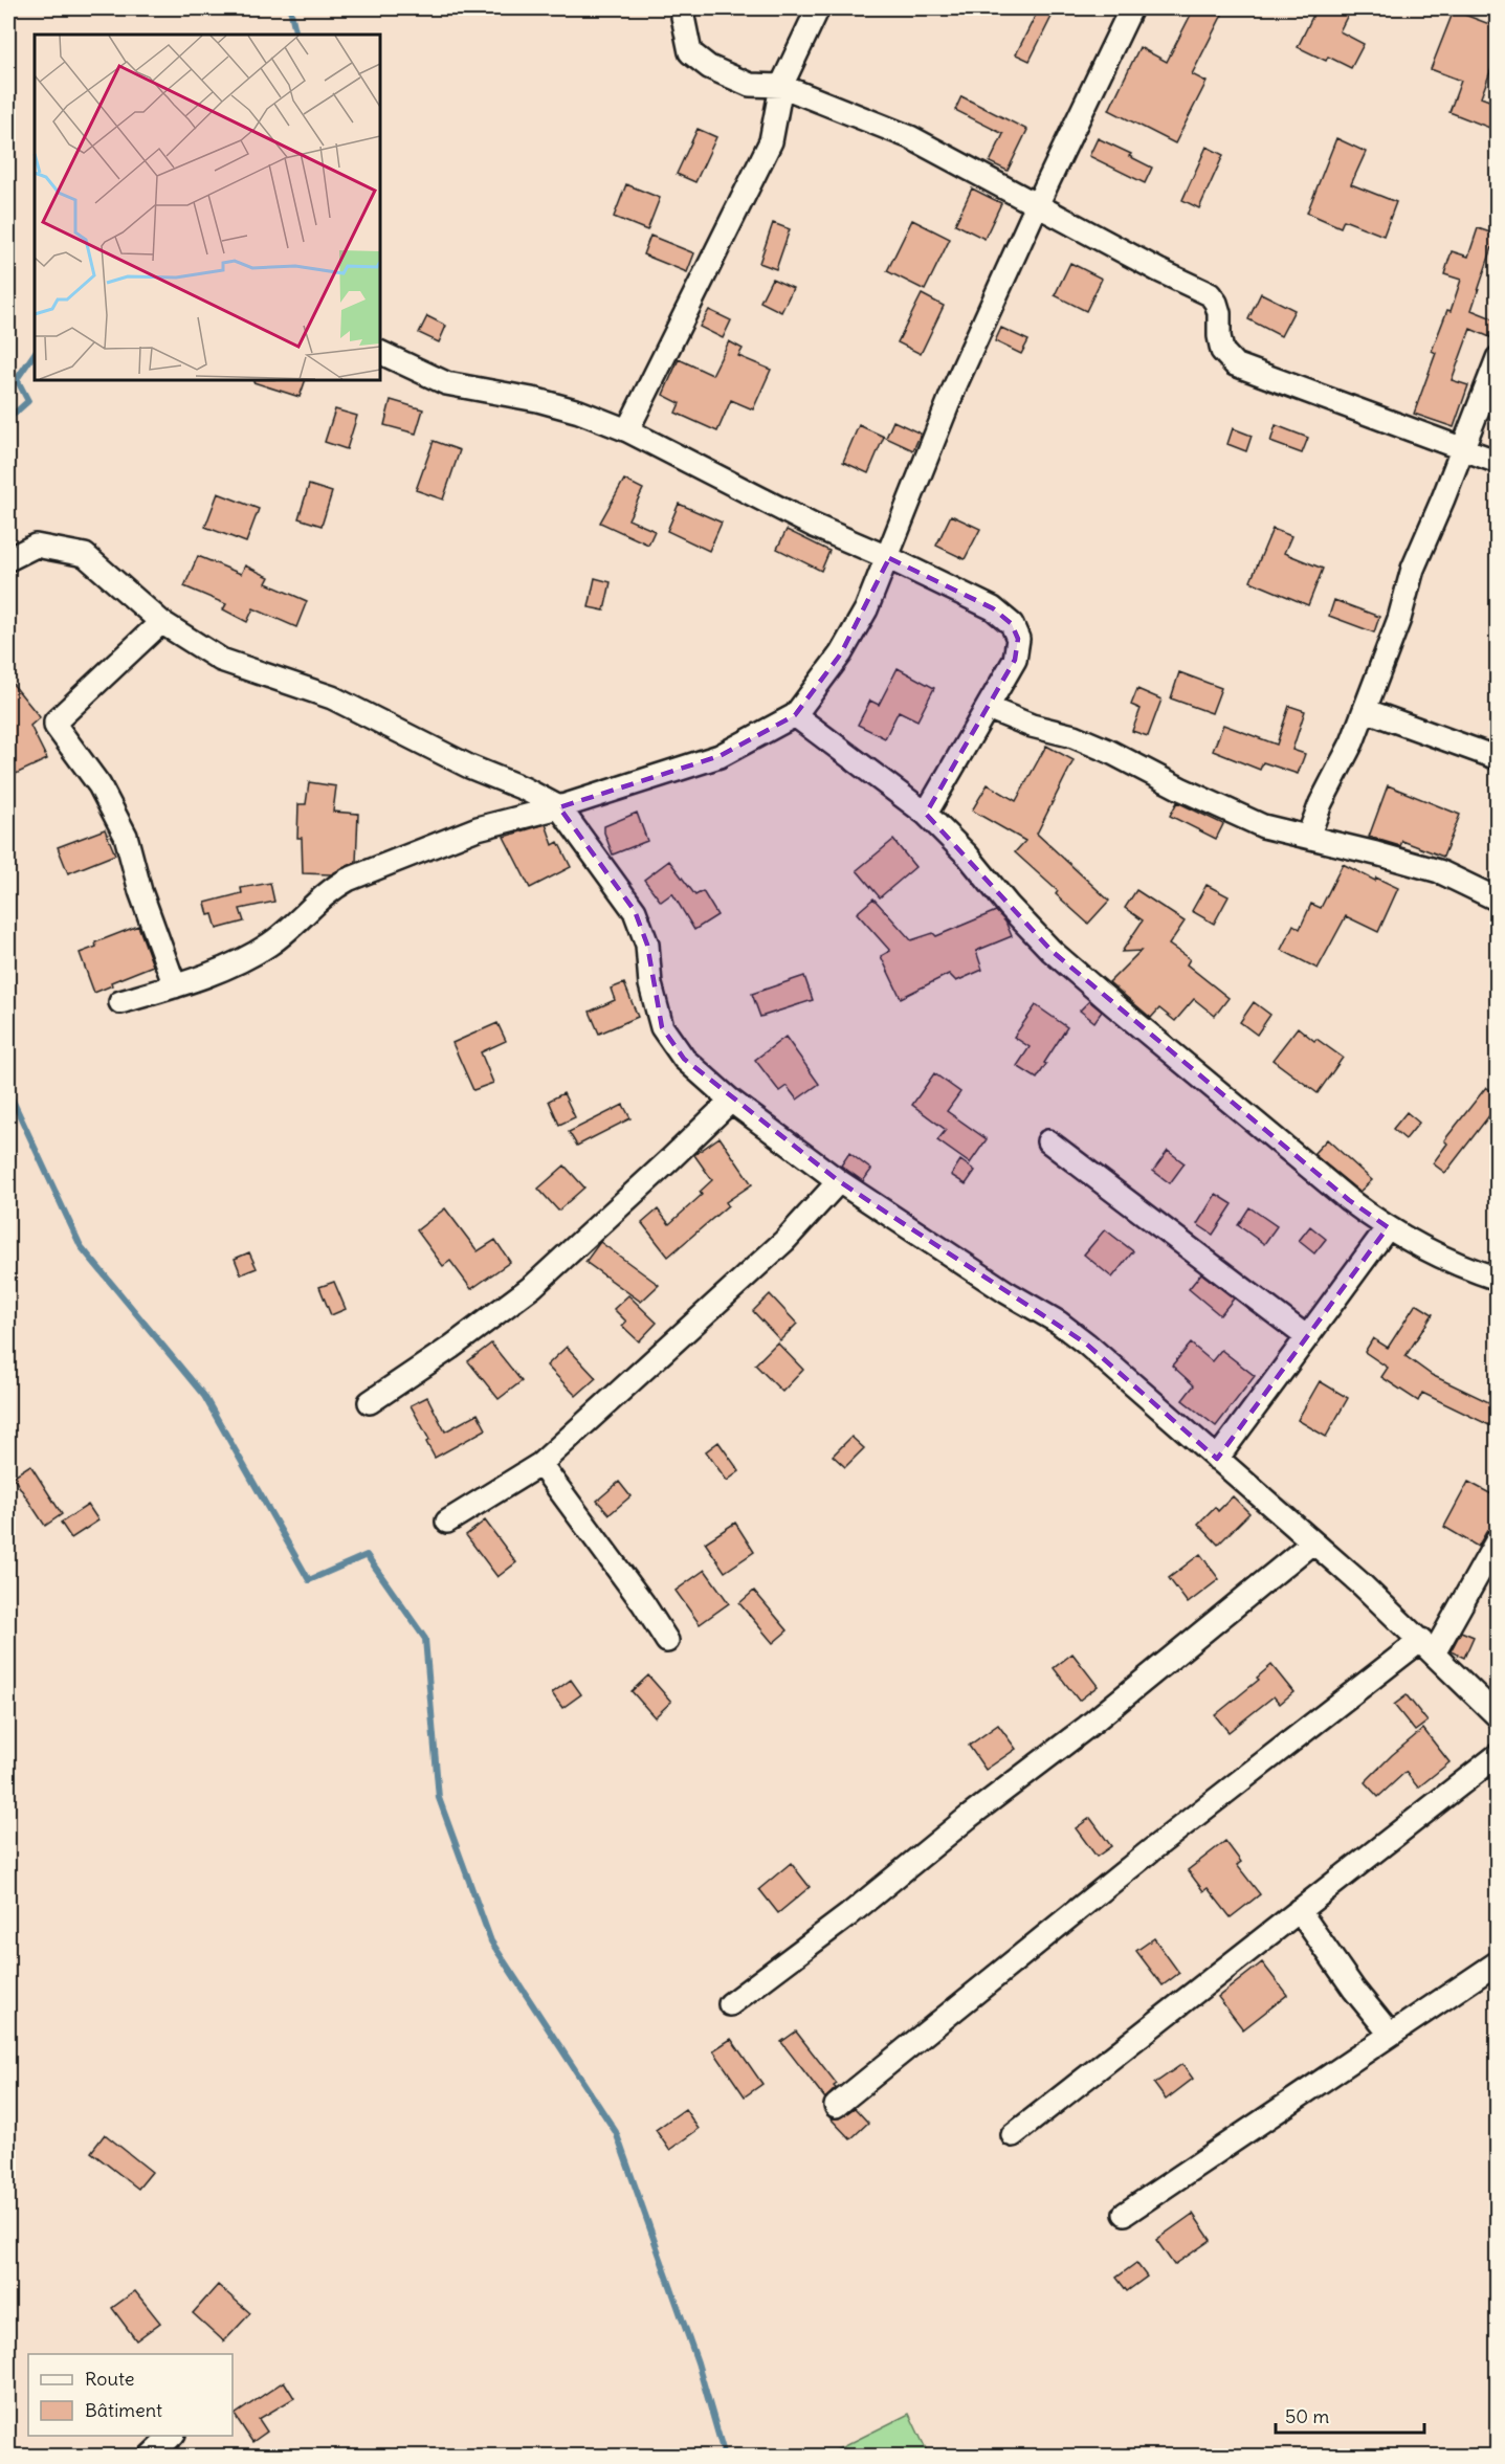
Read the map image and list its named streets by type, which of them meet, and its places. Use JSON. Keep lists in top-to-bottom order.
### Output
{
  "legend": ["Route", "Bâtiment"],
  "scale_bar": "50 m"
}
